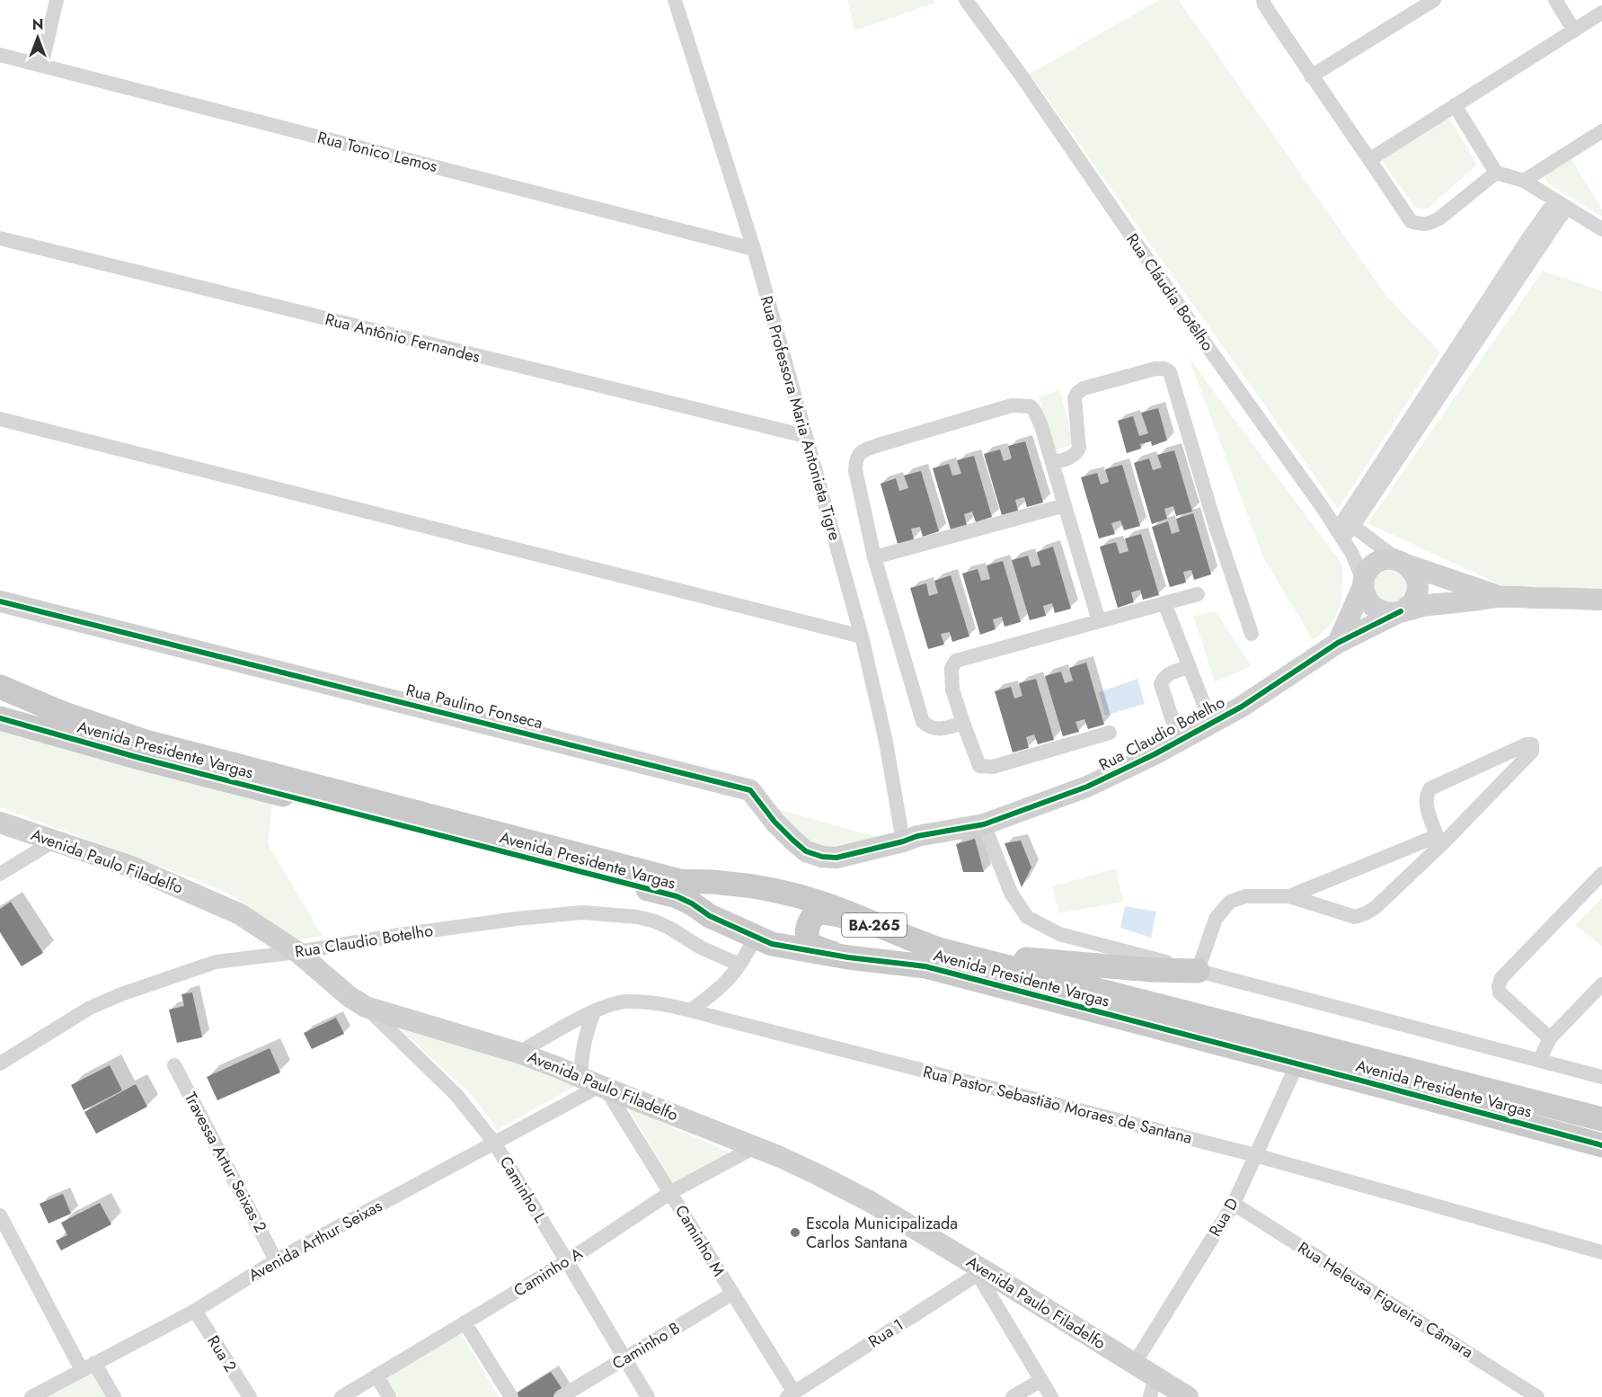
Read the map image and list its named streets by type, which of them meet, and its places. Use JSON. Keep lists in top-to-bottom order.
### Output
{
  "streets": {
    "main road": ["Avenida Presidente Vargas", "BA-265"],
    "street": [
      "Rua Tonico Lemos",
      "Rua Cláudia Botêlho",
      "Rua Antônio Fernandes",
      "Rua Professora Maria Antonieta Tigre",
      "Rua Paulino Fonseca",
      "Rua Claudio Botelho",
      "Avenida Paulo Filadelfo",
      "Rua Pastor Sebastião Moraes de Santana",
      "Travessa Artur Seixas 2",
      "Caminho L",
      "Rua D",
      "Avenida Arthur Seixas",
      "Caminho M",
      "Caminho A",
      "Rua Heleusa Figueira Câmara",
      "Rua 1",
      "Caminho B",
      "Rua 2"
    ]
  },
  "crossings": [
    ["Rua Tonico Lemos", "Rua Professora Maria Antonieta Tigre"],
    ["Rua Cláudia Botêlho", "Rua Claudio Botelho"],
    ["Rua Antônio Fernandes", "Rua Professora Maria Antonieta Tigre"],
    ["Rua Professora Maria Antonieta Tigre", "Rua Paulino Fonseca"],
    ["Rua Professora Maria Antonieta Tigre", "Rua Claudio Botelho"],
    ["Rua Paulino Fonseca", "Rua Claudio Botelho"],
    ["Rua Claudio Botelho", "Avenida Paulo Filadelfo"],
    ["Avenida Presidente Vargas", "Rua D"],
    ["Avenida Paulo Filadelfo", "Rua Pastor Sebastião Moraes de Santana"],
    ["Avenida Paulo Filadelfo", "Caminho L"],
    ["Avenida Paulo Filadelfo", "Rua D"],
    ["Avenida Paulo Filadelfo", "Avenida Arthur Seixas"],
    ["Avenida Paulo Filadelfo", "Caminho M"],
    ["Avenida Paulo Filadelfo", "Caminho A"],
    ["Avenida Paulo Filadelfo", "Rua 1"],
    ["Rua Pastor Sebastião Moraes de Santana", "Rua D"],
    ["Travessa Artur Seixas 2", "Avenida Arthur Seixas"],
    ["Caminho L", "Avenida Arthur Seixas"],
    ["Caminho L", "Caminho A"],
    ["Caminho L", "Caminho B"],
    ["Rua D", "Rua Heleusa Figueira Câmara"],
    ["Avenida Arthur Seixas", "Caminho M"],
    ["Avenida Arthur Seixas", "Rua 2"],
    ["Caminho M", "Caminho A"],
    ["Caminho M", "Rua 1"],
    ["Caminho M", "Caminho B"]
  ],
  "places": ["Escola Municipalizada Carlos Santana"],
  "north": "top"
}
